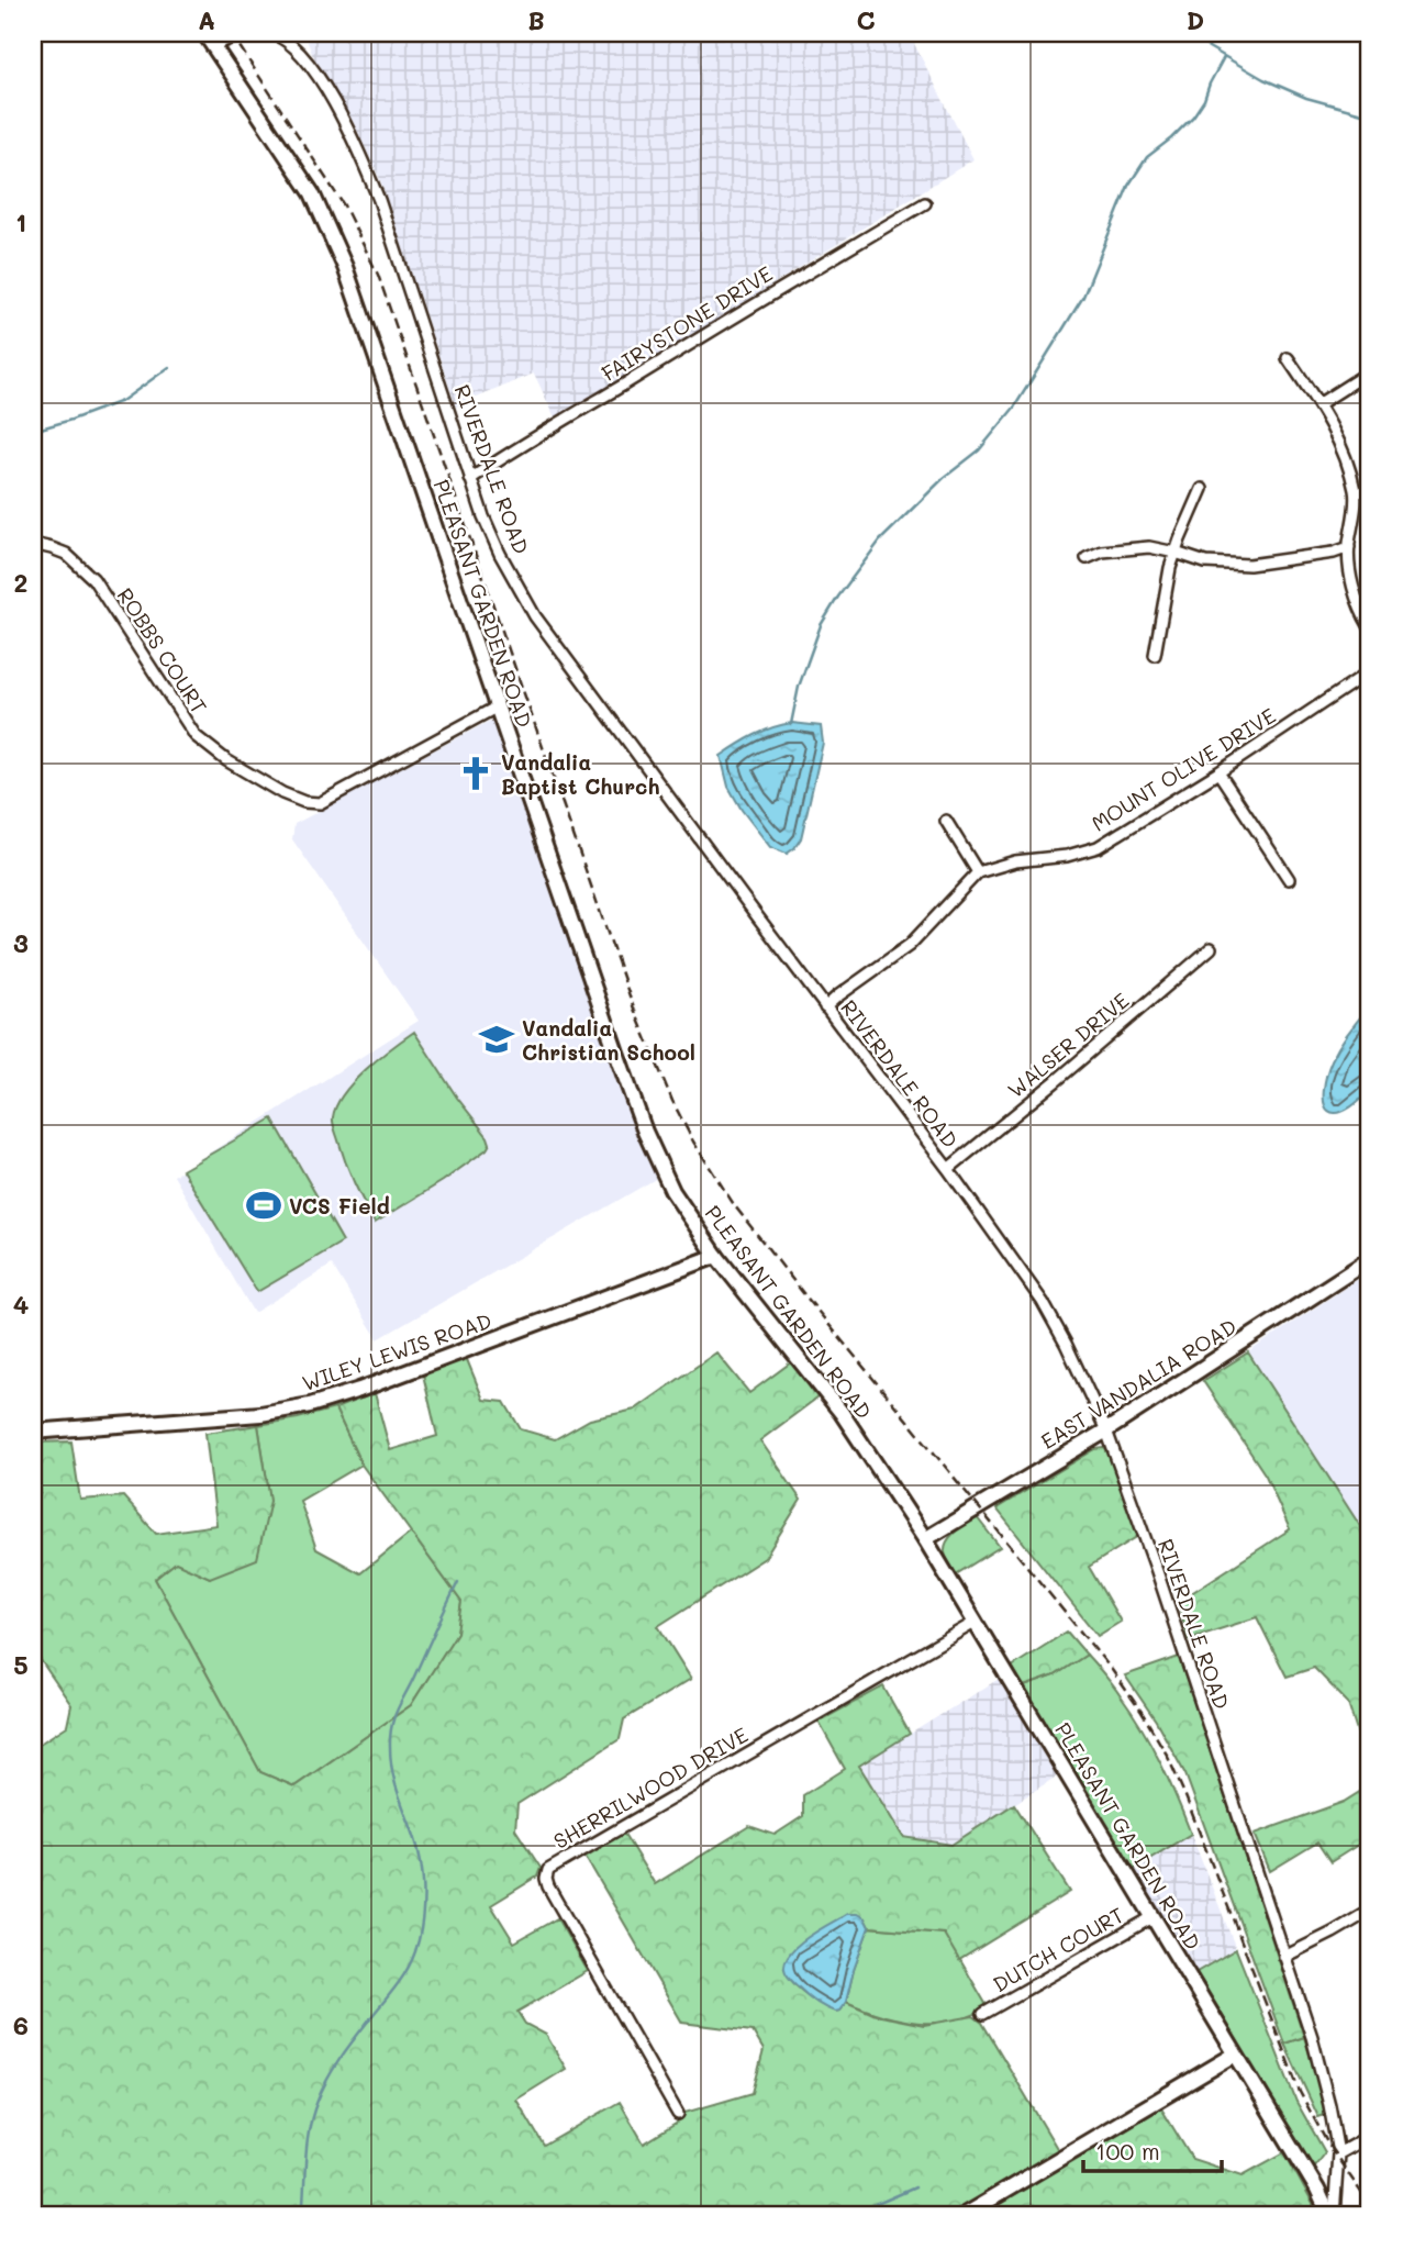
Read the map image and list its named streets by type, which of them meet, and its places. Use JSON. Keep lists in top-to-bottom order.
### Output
{
  "streets": {
    "main road": ["PLEASANT GARDEN ROAD", "WILEY LEWIS ROAD", "EAST VANDALIA ROAD"],
    "street": [
      "FAIRYSTONE DRIVE",
      "RIVERDALE ROAD",
      "ROBBS COURT",
      "MOUNT OLIVE DRIVE",
      "WALSER DRIVE",
      "SHERRILWOOD DRIVE",
      "DUTCH COURT"
    ]
  },
  "crossings": [
    ["FAIRYSTONE DRIVE", "RIVERDALE ROAD"],
    ["RIVERDALE ROAD", "PLEASANT GARDEN ROAD"],
    ["RIVERDALE ROAD", "WALSER DRIVE"],
    ["RIVERDALE ROAD", "EAST VANDALIA ROAD"],
    ["PLEASANT GARDEN ROAD", "ROBBS COURT"],
    ["PLEASANT GARDEN ROAD", "WILEY LEWIS ROAD"],
    ["PLEASANT GARDEN ROAD", "EAST VANDALIA ROAD"],
    ["PLEASANT GARDEN ROAD", "SHERRILWOOD DRIVE"],
    ["PLEASANT GARDEN ROAD", "DUTCH COURT"]
  ],
  "places": {
    "church": ["Vandalia Baptist Church"],
    "school or university": ["Vandalia Christian School"],
    "sports": ["VCS Field"]
  },
  "scale_bar": "100 m",
  "grid": {
    "columns": [
      "A",
      "B",
      "C",
      "D"
    ],
    "rows": [
      "1",
      "2",
      "3",
      "4",
      "5",
      "6"
    ]
  }
}
